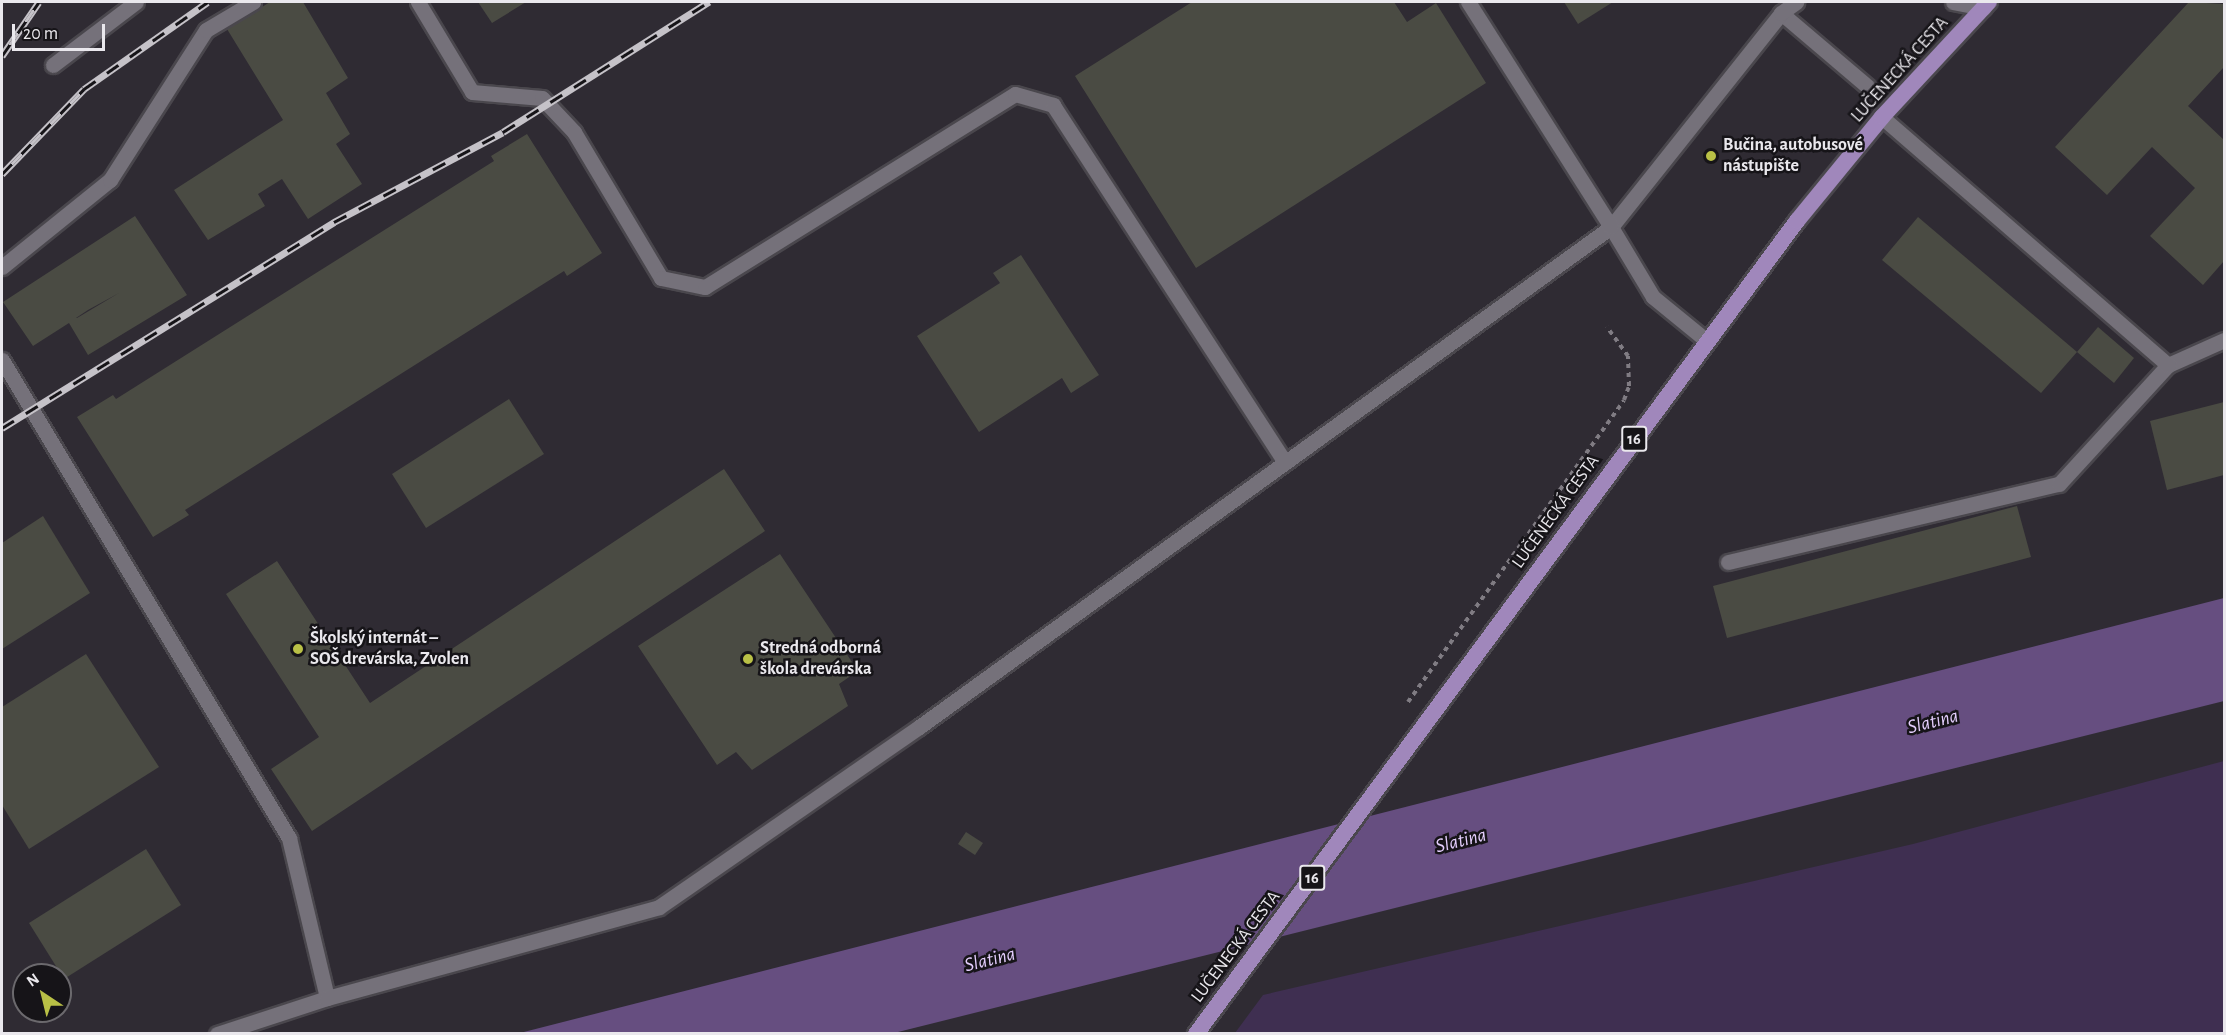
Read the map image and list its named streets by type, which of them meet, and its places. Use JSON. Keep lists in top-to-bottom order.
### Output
{
  "streets": {
    "main road": ["LUČENECKÁ CESTA", "16"]
  },
  "water": ["Slatina"],
  "places": ["Bučina, autobusové nástupište", "Školský internát – SOŠ drevárska, Zvolen", "Stredná odborná škola drevárska"],
  "scale_bar": "20 m",
  "north": "top left"
}
